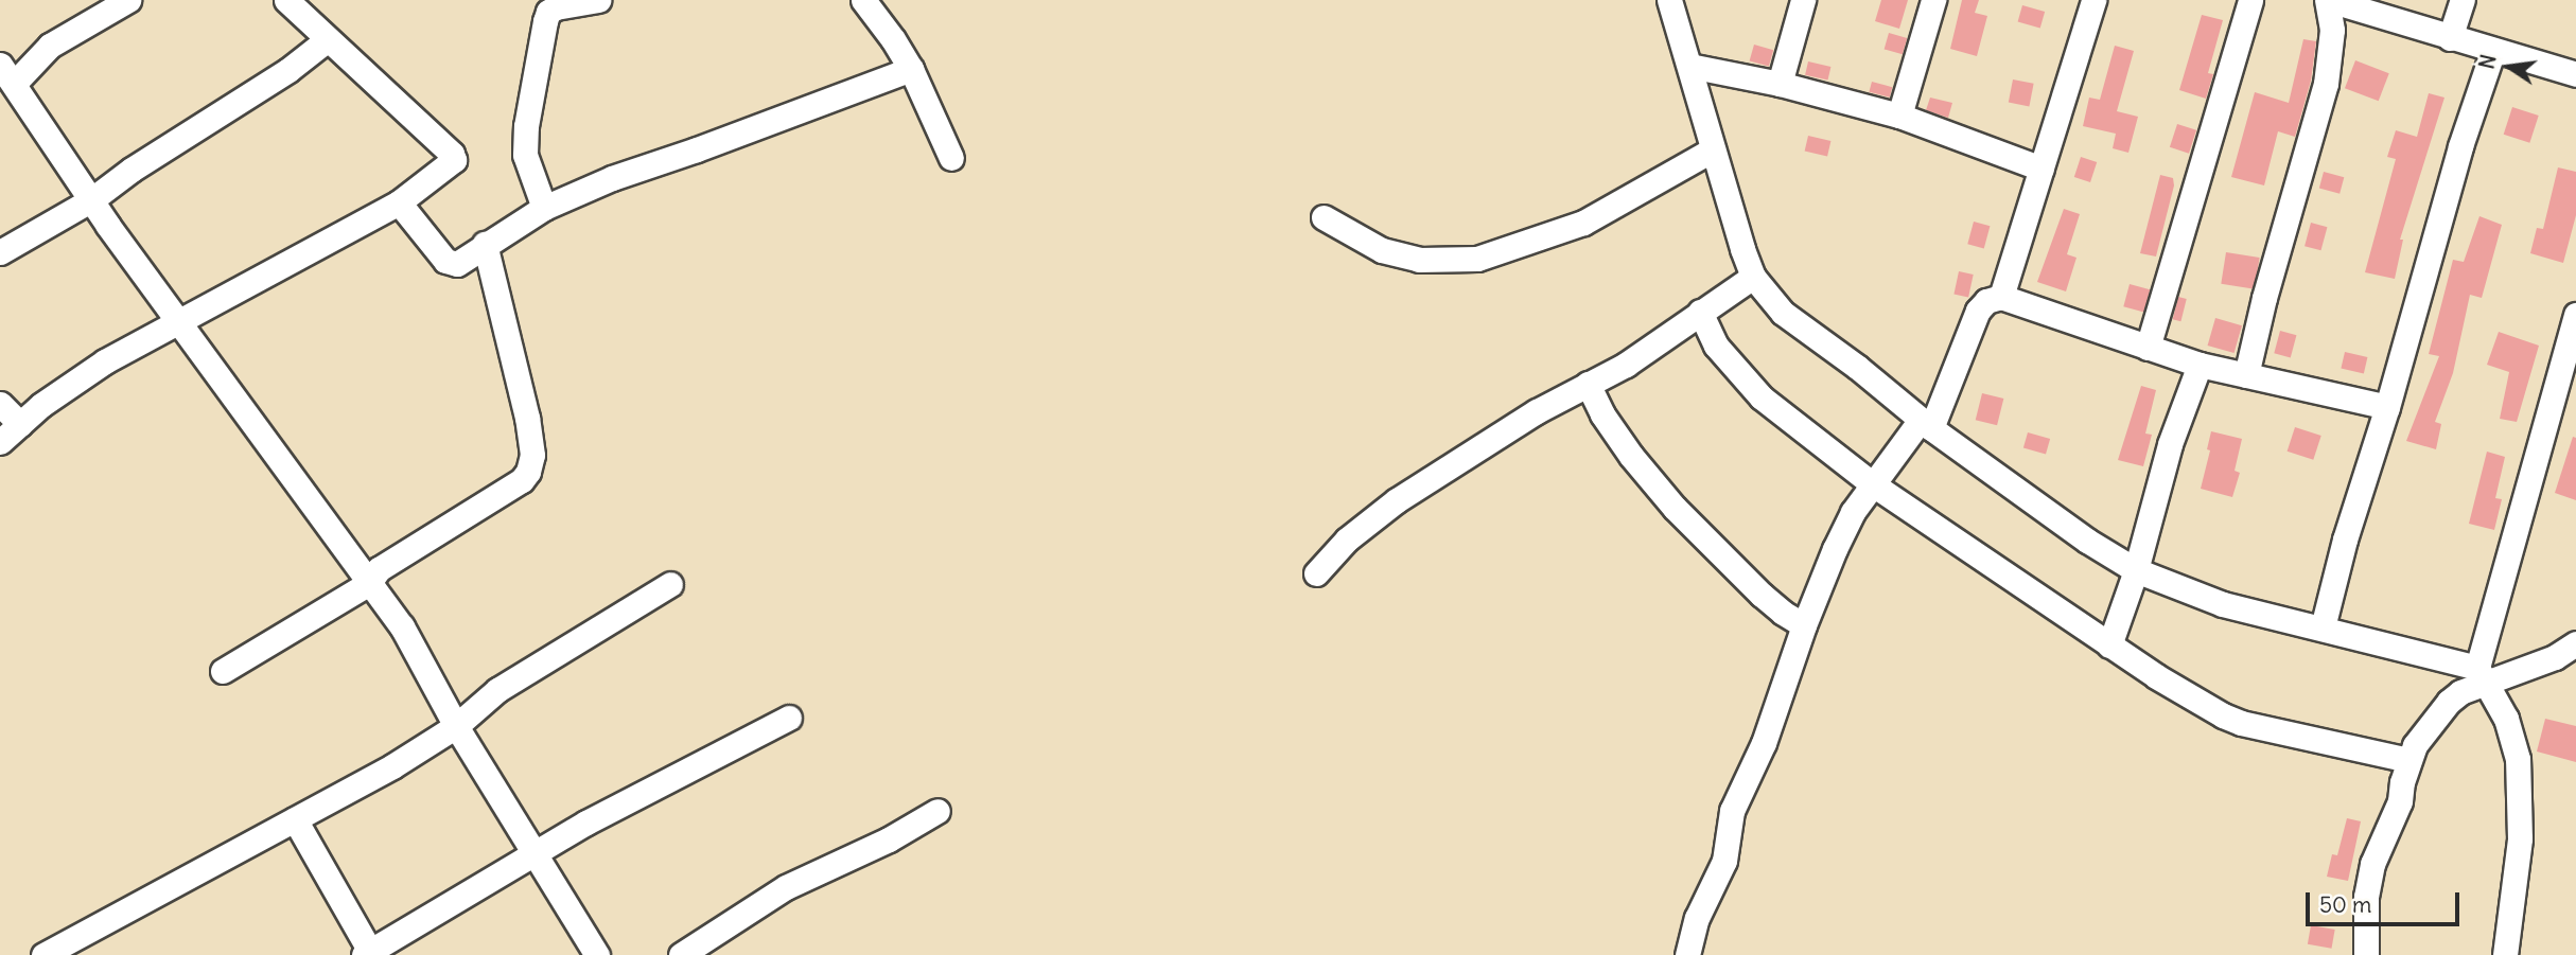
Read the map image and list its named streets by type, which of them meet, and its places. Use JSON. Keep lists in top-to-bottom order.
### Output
{
  "scale_bar": "50 m",
  "north": "left"
}
